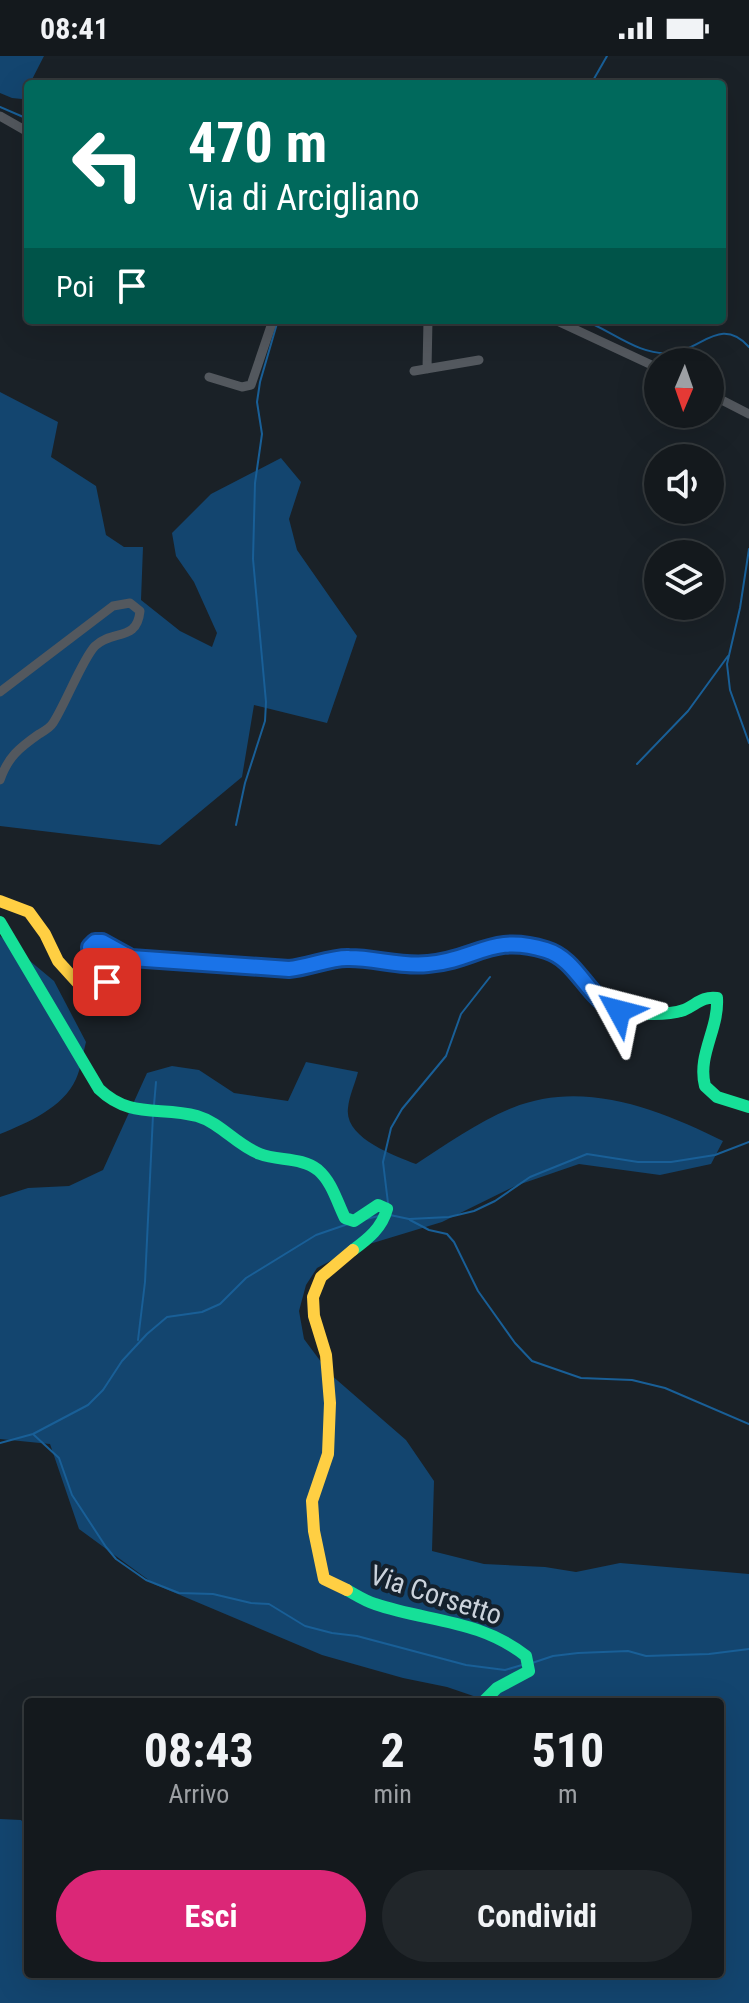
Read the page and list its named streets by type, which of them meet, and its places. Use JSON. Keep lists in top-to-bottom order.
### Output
{
  "streets": {
    "street": ["Via Corsetto"]
  },
  "north": "bottom",
  "page": {
    "status": "08:41",
    "turn": ["470 m", "Via di Arcigliano"],
    "then": "Poi",
    "eta": [
      "08:43",
      "Arrivo",
      "2",
      "min",
      "510",
      "m"
    ],
    "buttons": ["Esci", "Condividi"]
  }
}
